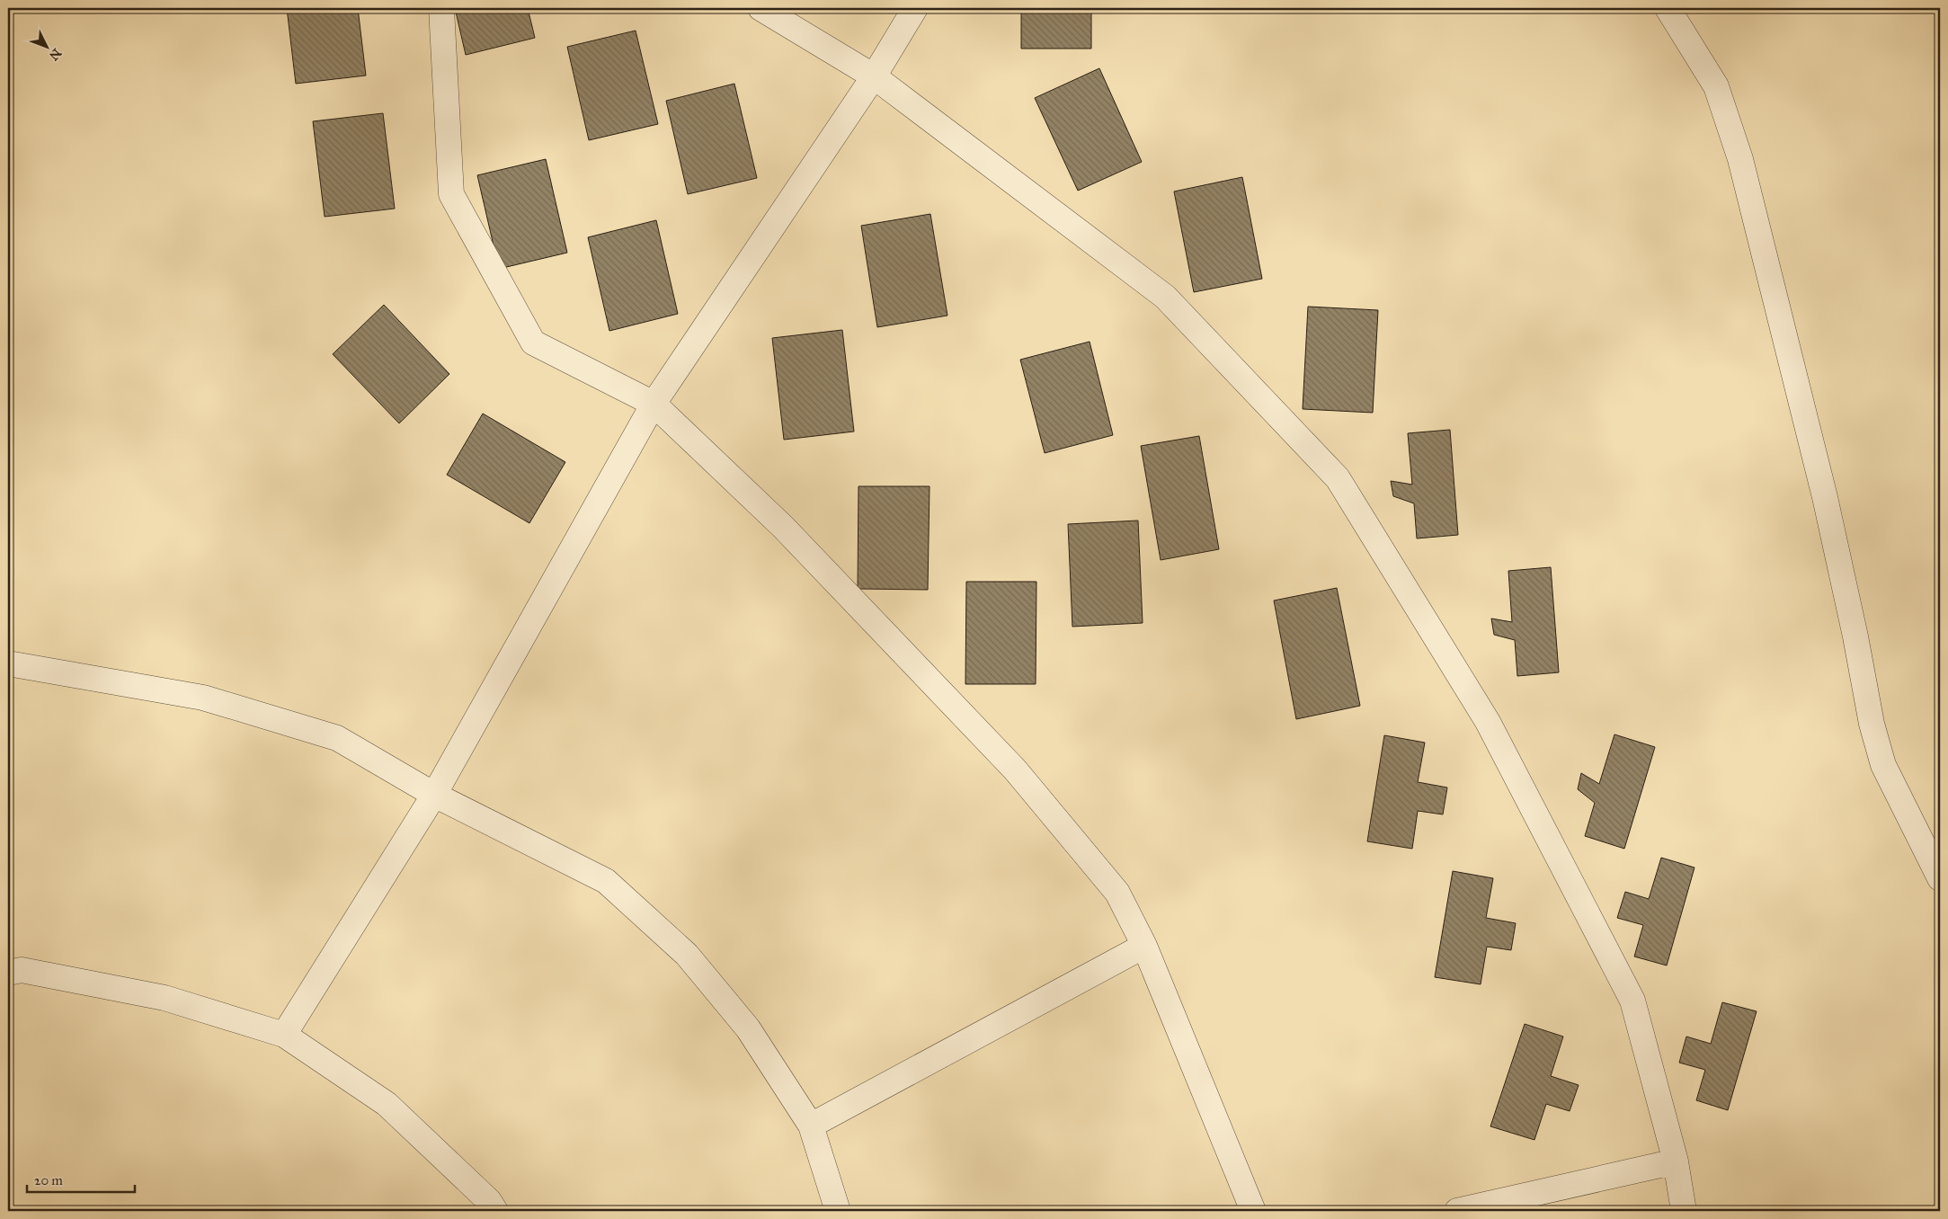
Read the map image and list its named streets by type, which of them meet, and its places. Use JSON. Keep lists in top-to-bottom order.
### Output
{
  "scale_bar": "20 m",
  "north": "bottom right"
}
